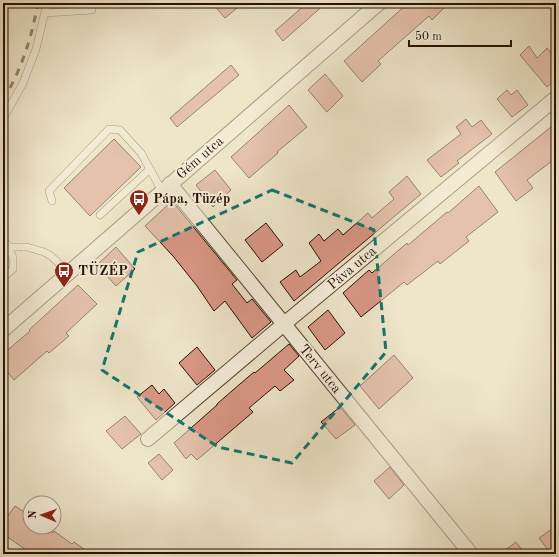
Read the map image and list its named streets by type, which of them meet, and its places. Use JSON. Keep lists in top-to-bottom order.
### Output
{
  "streets": {
    "street": ["Gém utca", "Páva utca", "Terv utca"]
  },
  "crossings": [
    ["Gém utca", "Terv utca"],
    ["Páva utca", "Terv utca"]
  ],
  "places": {
    "bus stop": ["Pápa, Tüzép", "TÜZÉP"]
  },
  "scale_bar": "50 m",
  "north": "left"
}
